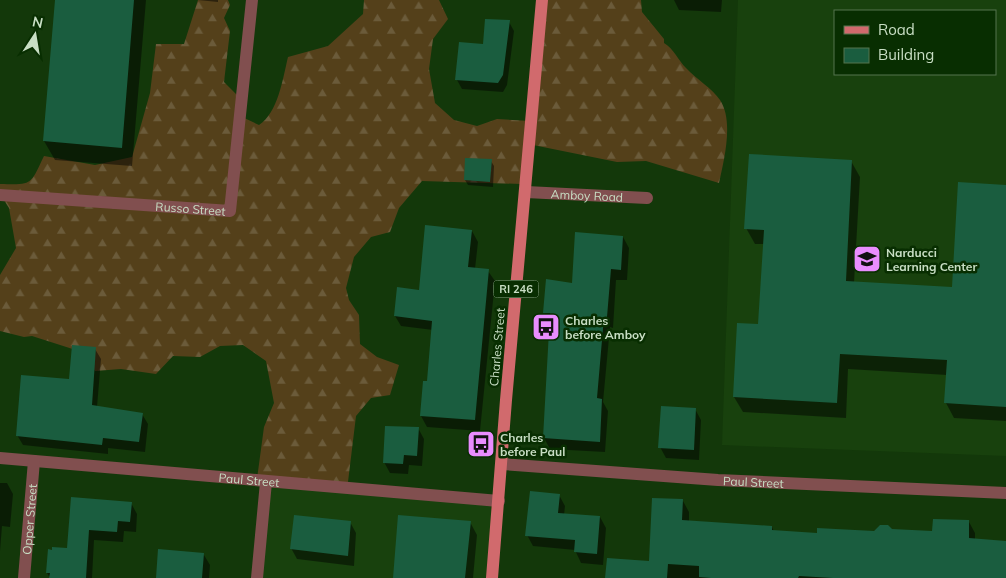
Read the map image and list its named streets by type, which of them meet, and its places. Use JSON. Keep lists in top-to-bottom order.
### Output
{
  "streets": {
    "main road": ["RI 246", "Charles Street"],
    "street": [
      "Amboy Road",
      "Russo Street",
      "Paul Street",
      "Opper Street"
    ]
  },
  "crossings": [
    ["Amboy Road", "Charles Street"],
    ["Charles Street", "Paul Street"],
    ["Paul Street", "Opper Street"]
  ],
  "places": {
    "school or university": ["Narducci Learning Center"],
    "bus stop": ["Charles before Amboy", "Charles before Paul"]
  },
  "legend": ["Road", "Building"],
  "north": "top"
}
